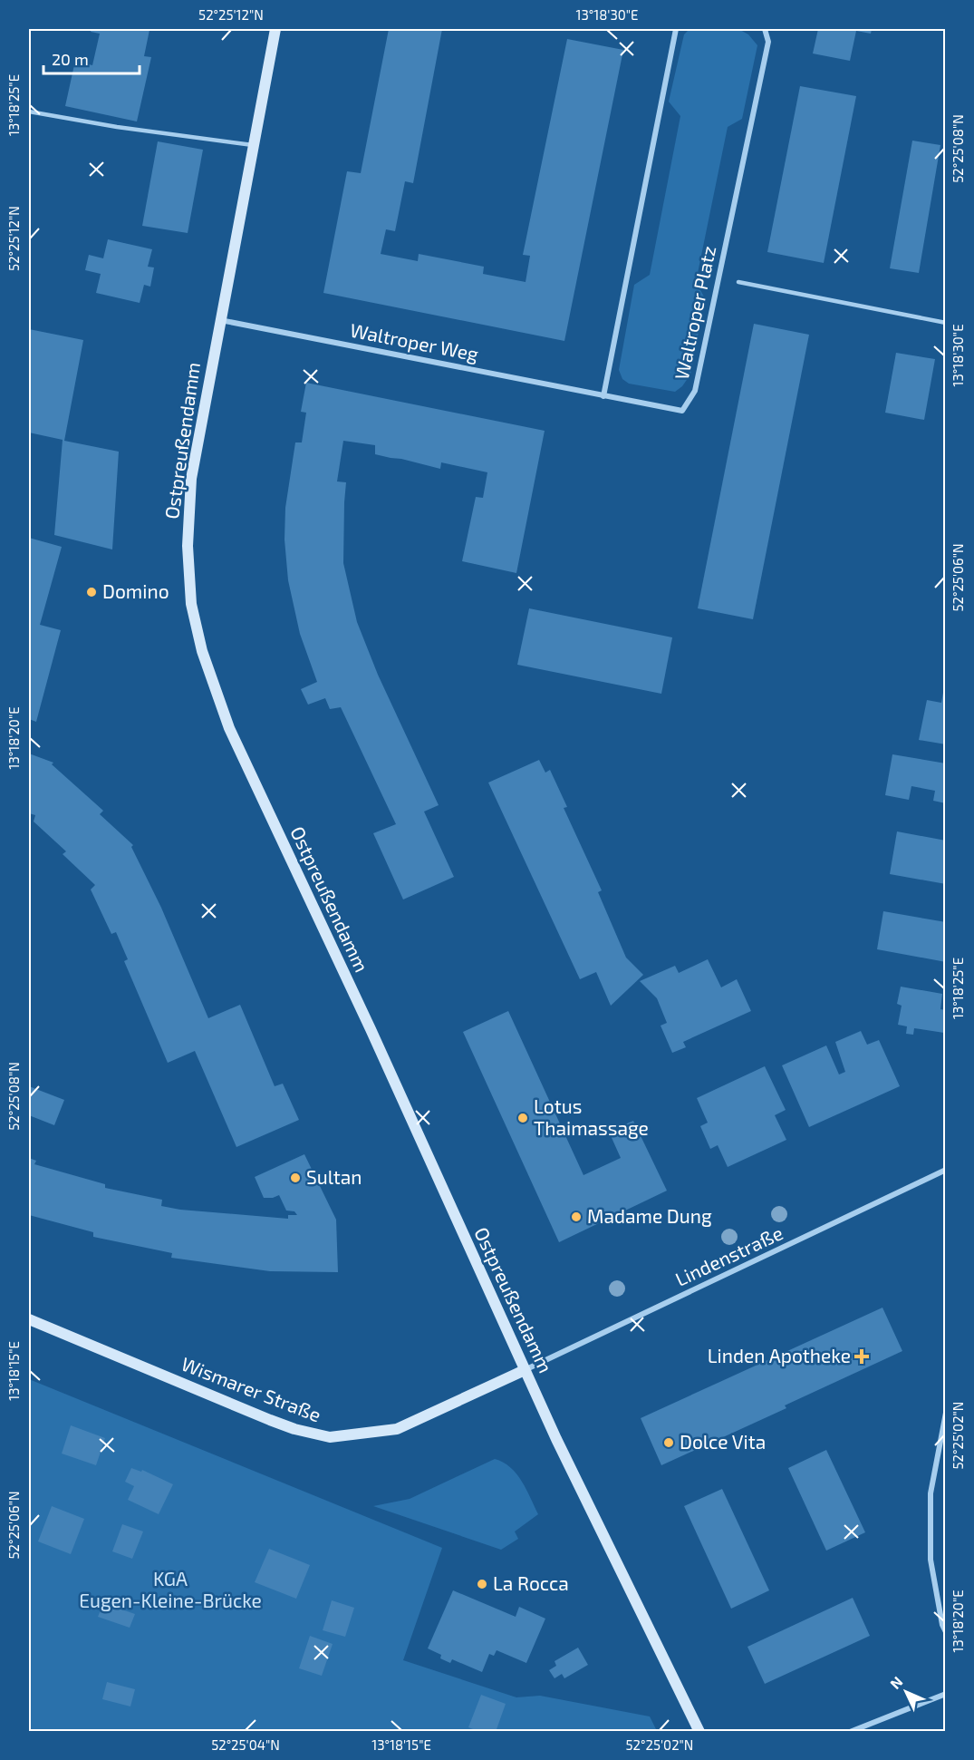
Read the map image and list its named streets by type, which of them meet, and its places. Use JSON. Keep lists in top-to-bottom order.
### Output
{
  "streets": {
    "main road": ["Ostpreußendamm", "Wismarer Straße"],
    "street": ["Waltroper Platz", "Waltroper Weg", "Lindenstraße"]
  },
  "crossings": [
    ["Waltroper Platz", "Waltroper Weg"],
    ["Waltroper Weg", "Ostpreußendamm"],
    ["Ostpreußendamm", "Lindenstraße"],
    ["Ostpreußendamm", "Wismarer Straße"],
    ["Lindenstraße", "Wismarer Straße"]
  ],
  "parks": ["KGA Eugen-Kleine-Brücke"],
  "places": {
    "other": [
      "Domino",
      "Lotus Thaimassage",
      "Sultan",
      "Madame Dung",
      "Dolce Vita",
      "La Rocca"
    ],
    "health": ["Linden Apotheke"]
  },
  "scale_bar": "20 m",
  "north": "top left",
  "coordinates": [
    "52°25'12\"N",
    "13°18'30\"E",
    "13°18'25\"E",
    "52°25'08\"N",
    "52°25'06\"N",
    "13°18'20\"E",
    "13°18'15\"E",
    "52°25'02\"N",
    "52°25'04\"N"
  ]
}
